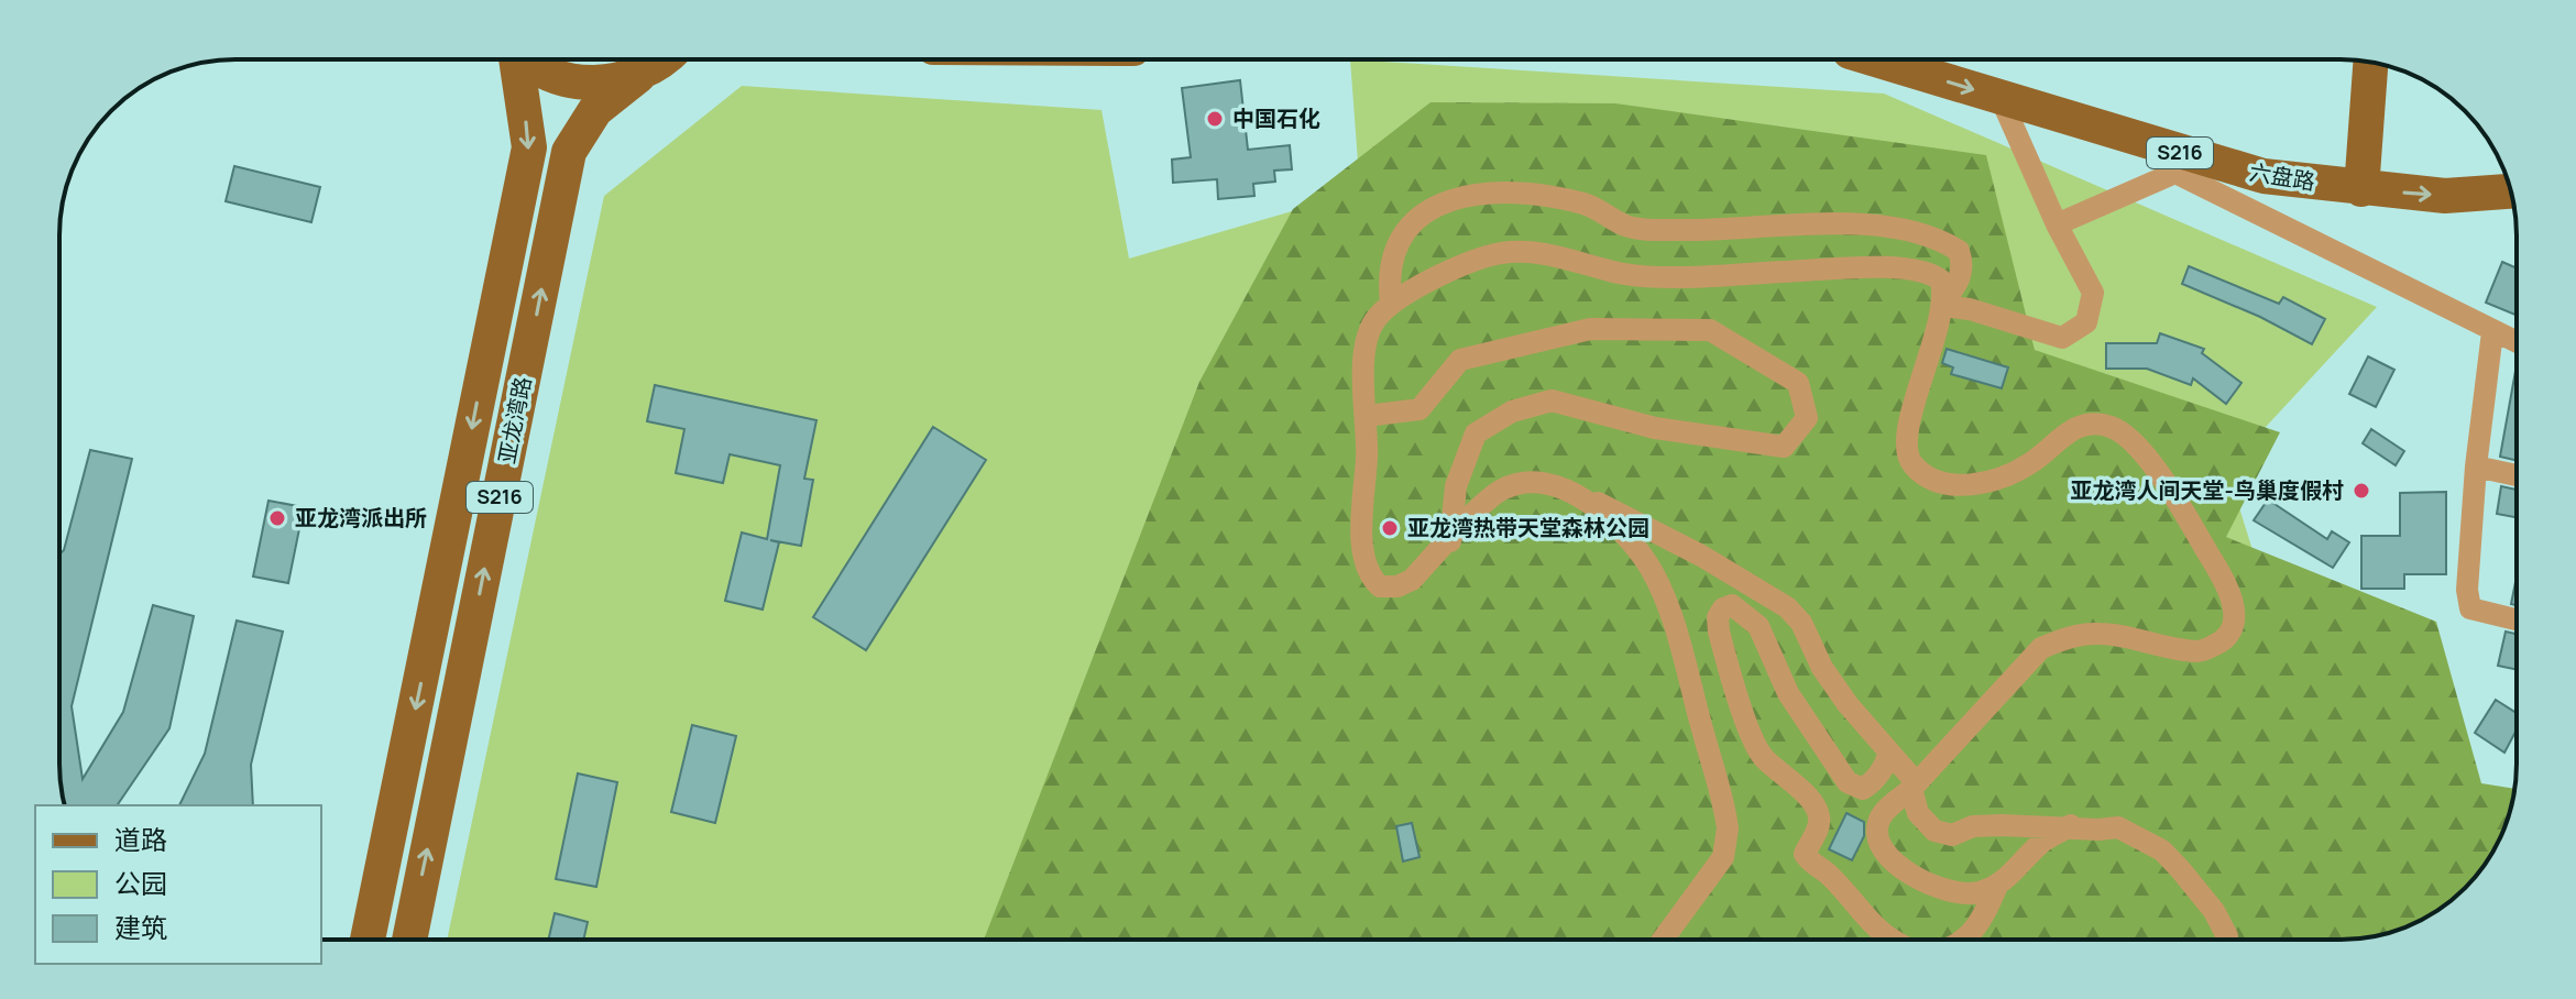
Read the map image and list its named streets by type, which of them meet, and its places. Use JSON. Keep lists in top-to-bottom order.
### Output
{
  "streets": {
    "main road": ["S216", "六盘路", "亚龙湾路"]
  },
  "crossings": [
    ["S216", "亚龙湾路"]
  ],
  "one_way": ["六盘路"],
  "places": [
    "中国石化",
    "亚龙湾人间天堂-鸟巢度假村",
    "亚龙湾派出所",
    "亚龙湾热带天堂森林公园"
  ],
  "legend": ["道路", "公园", "建筑"]
}
